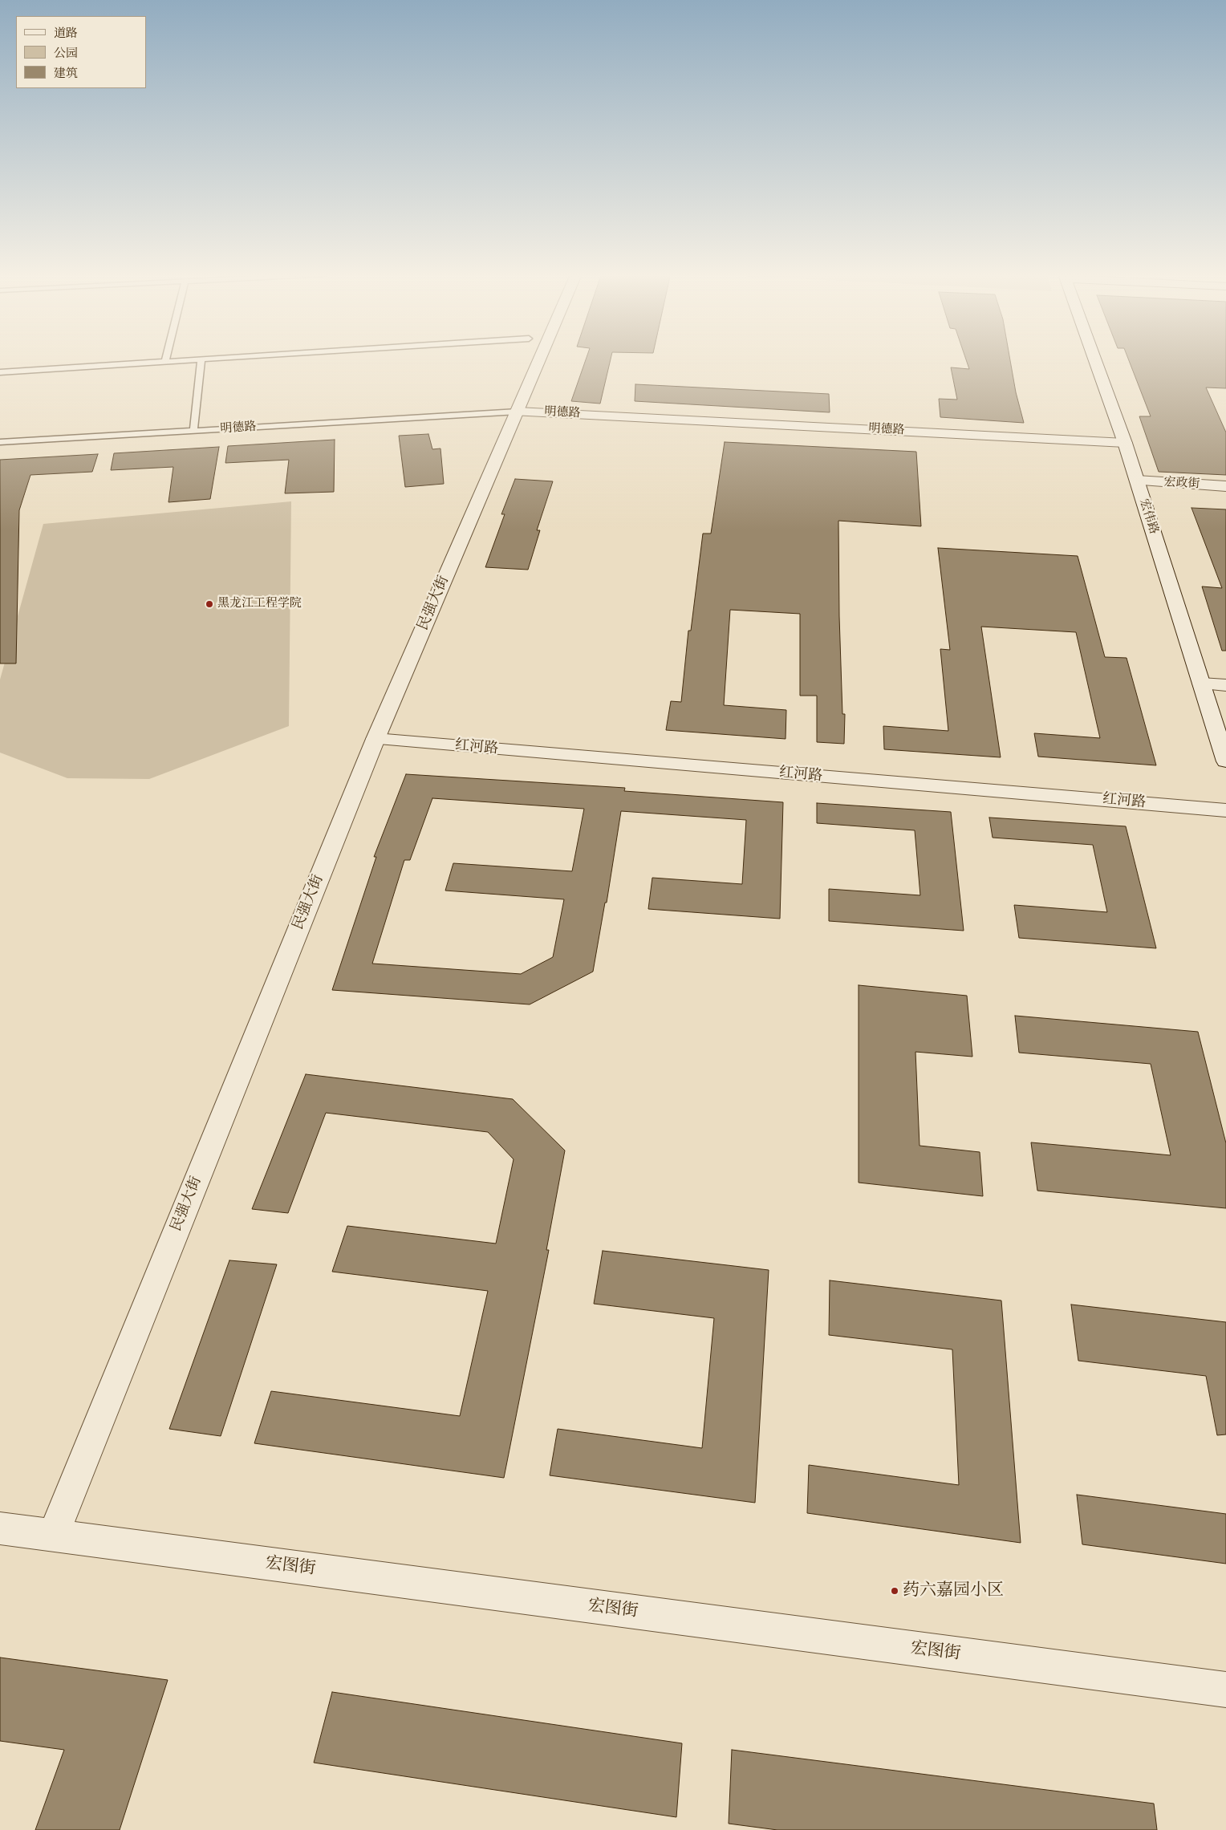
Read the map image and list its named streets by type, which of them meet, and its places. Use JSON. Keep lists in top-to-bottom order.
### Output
{
  "streets": {
    "street": [
      "明德路",
      "宏政街",
      "宏伟路",
      "民强大街",
      "红河路",
      "宏图街"
    ]
  },
  "crossings": [
    ["明德路", "宏伟路"],
    ["明德路", "民强大街"],
    ["宏政街", "宏伟路"],
    ["民强大街", "红河路"],
    ["民强大街", "宏图街"]
  ],
  "places": ["黑龙江工程学院", "药六嘉园小区"],
  "legend": ["道路", "公园", "建筑"]
}
